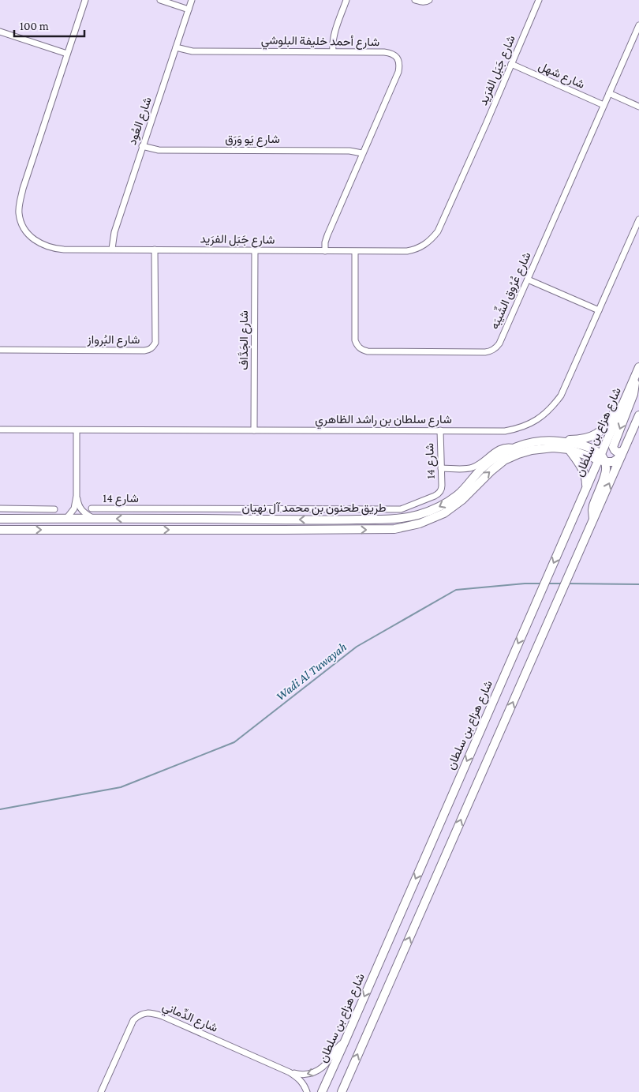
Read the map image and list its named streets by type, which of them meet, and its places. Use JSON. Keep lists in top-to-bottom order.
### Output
{
  "streets": {
    "main road": ["شارع هزاع بن سلطان", "طريق طحنون بن محمد آل نهيان"],
    "street": [
      "شارع أحمد خليفة البلوشي",
      "شارع جَبَل الفرَيد",
      "شارع شهل",
      "شارع العُود",
      "شارع يَو وَرَق",
      "شارع عُرُوق الشِّيبَه",
      "شارع البُرواز",
      "شارع الجَدَّاف",
      "شارع سلطان بن راشد الظاهري",
      "شارع 14",
      "شارع الدِّماني"
    ]
  },
  "crossings": [
    ["شارع أحمد خليفة البلوشي", "شارع جَبَل الفرَيد"],
    ["شارع أحمد خليفة البلوشي", "شارع العُود"],
    ["شارع أحمد خليفة البلوشي", "شارع يَو وَرَق"],
    ["شارع جَبَل الفرَيد", "شارع شهل"],
    ["شارع جَبَل الفرَيد", "شارع العُود"],
    ["شارع جَبَل الفرَيد", "شارع عُرُوق الشِّيبَه"],
    ["شارع جَبَل الفرَيد", "شارع البُرواز"],
    ["شارع جَبَل الفرَيد", "شارع الجَدَّاف"],
    ["شارع شهل", "شارع عُرُوق الشِّيبَه"],
    ["شارع العُود", "شارع يَو وَرَق"],
    ["شارع الجَدَّاف", "شارع سلطان بن راشد الظاهري"],
    ["شارع سلطان بن راشد الظاهري", "شارع 14"],
    ["شارع هزاع بن سلطان", "طريق طحنون بن محمد آل نهيان"],
    ["شارع هزاع بن سلطان", "شارع الدِّماني"]
  ],
  "water": ["Wadi Al Tuwayah"],
  "scale_bar": "100 m"
}
